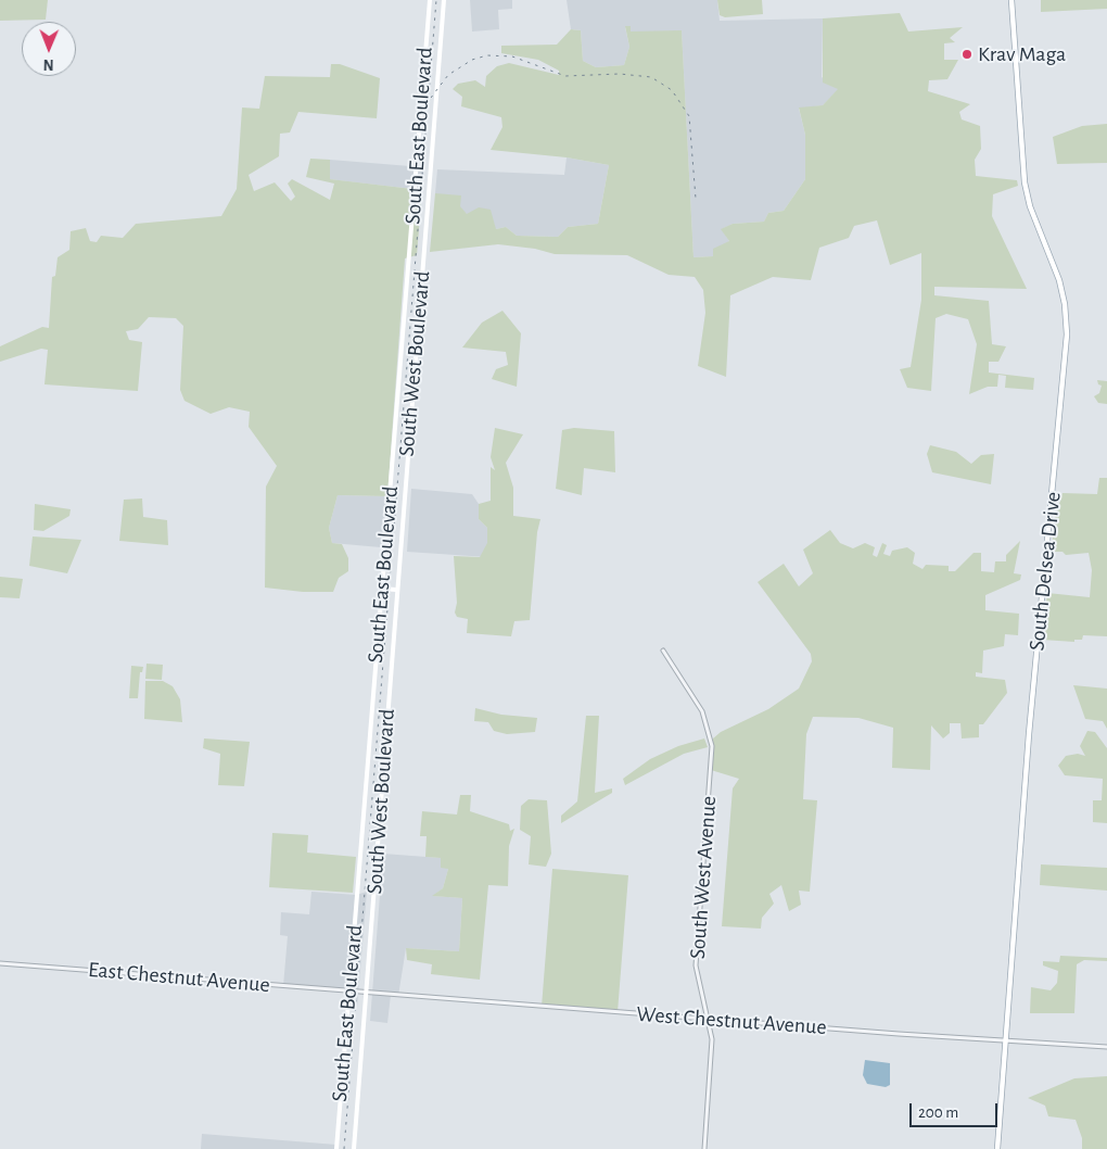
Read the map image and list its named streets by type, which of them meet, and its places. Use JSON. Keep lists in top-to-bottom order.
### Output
{
  "streets": {
    "main road": ["South East Boulevard", "South West Boulevard", "South Delsea Drive"],
    "street": ["South West Avenue", "East Chestnut Avenue", "West Chestnut Avenue"]
  },
  "crossings": [
    ["South East Boulevard", "East Chestnut Avenue"],
    ["South West Boulevard", "West Chestnut Avenue"],
    ["South Delsea Drive", "West Chestnut Avenue"],
    ["South West Avenue", "West Chestnut Avenue"],
    ["East Chestnut Avenue", "West Chestnut Avenue"]
  ],
  "places": ["Krav Maga"],
  "scale_bar": "200 m",
  "north": "bottom"
}
